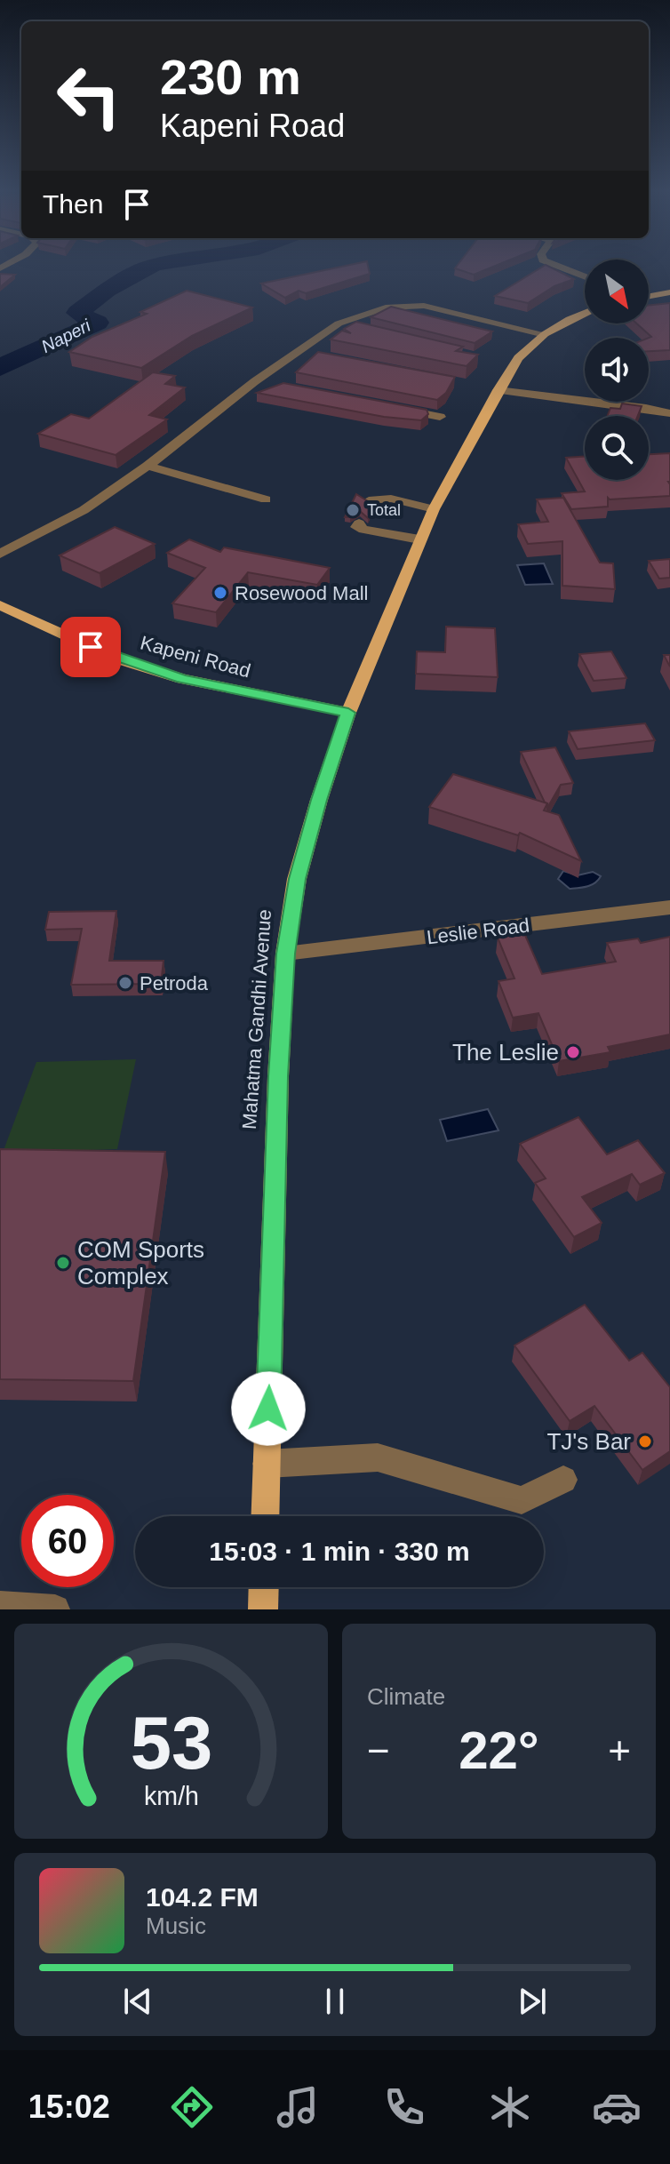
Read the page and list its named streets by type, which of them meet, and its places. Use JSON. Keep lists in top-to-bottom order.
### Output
{
  "streets": {
    "main road": ["Kapeni Road", "Mahatma Gandhi Avenue"],
    "street": ["Leslie Road"]
  },
  "crossings": [
    ["Kapeni Road", "Mahatma Gandhi Avenue"],
    ["Leslie Road", "Mahatma Gandhi Avenue"]
  ],
  "water": ["Naperi"],
  "places": [
    "Total",
    "Rosewood Mall",
    "Petroda",
    "The Leslie",
    "COM Sports Complex",
    "TJ's Bar"
  ],
  "north": "bottom right",
  "page": {
    "turn": ["230 m", "Kapeni Road"],
    "then": "Then",
    "limit": "60",
    "trip": "15:03 · 1 min · 330 m",
    "tile": "Climate",
    "heat": ["−", "22°", "+"],
    "song": ["104.2 FM", "Music"],
    "tabs": "15:02",
    "gauge": ["53", "km/h"]
  }
}
